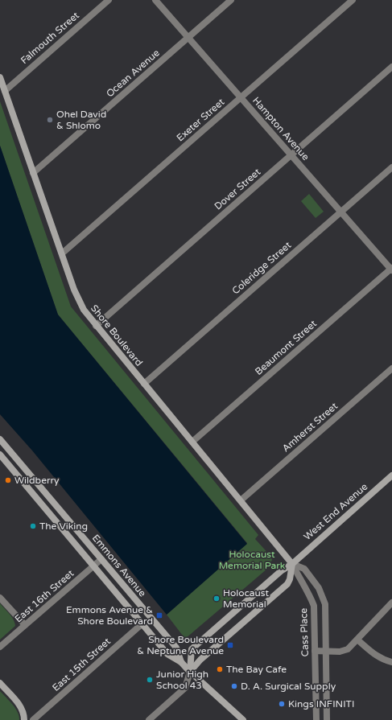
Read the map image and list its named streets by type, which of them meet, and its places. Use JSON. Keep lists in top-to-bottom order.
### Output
{
  "streets": {
    "main road": ["Shore Boulevard", "West End Avenue", "Emmons Avenue"],
    "street": [
      "Falmouth Street",
      "Ocean Avenue",
      "Exeter Street",
      "Hampton Avenue",
      "Dover Street",
      "Coleridge Street",
      "Beaumont Street",
      "Amherst Street",
      "East 16th Street",
      "Cass Place",
      "East 15th Street"
    ]
  },
  "crossings": [
    ["Falmouth Street", "Shore Boulevard"],
    ["Ocean Avenue", "Hampton Avenue"],
    ["Ocean Avenue", "Shore Boulevard"],
    ["Exeter Street", "Hampton Avenue"],
    ["Exeter Street", "Shore Boulevard"],
    ["Hampton Avenue", "Dover Street"],
    ["Hampton Avenue", "Coleridge Street"],
    ["Hampton Avenue", "Beaumont Street"],
    ["Dover Street", "Shore Boulevard"],
    ["Coleridge Street", "Shore Boulevard"],
    ["Shore Boulevard", "Beaumont Street"],
    ["Shore Boulevard", "Amherst Street"],
    ["Shore Boulevard", "West End Avenue"],
    ["Shore Boulevard", "Cass Place"],
    ["West End Avenue", "Cass Place"],
    ["Emmons Avenue", "East 16th Street"],
    ["Emmons Avenue", "East 15th Street"]
  ],
  "parks": ["Holocaust Memorial Park"],
  "places": {
    "other": [
      "Ohel David & Shlomo",
      "Wildberry",
      "The Viking",
      "Holocaust Memorial",
      "The Bay Cafe",
      "Junior High School 43",
      "D. A. Surgical Supply",
      "Kings INFINITI"
    ],
    "transit": ["Emmons Avenue & Shore Boulevard", "Shore Boulevard & Neptune Avenue"]
  }
}
